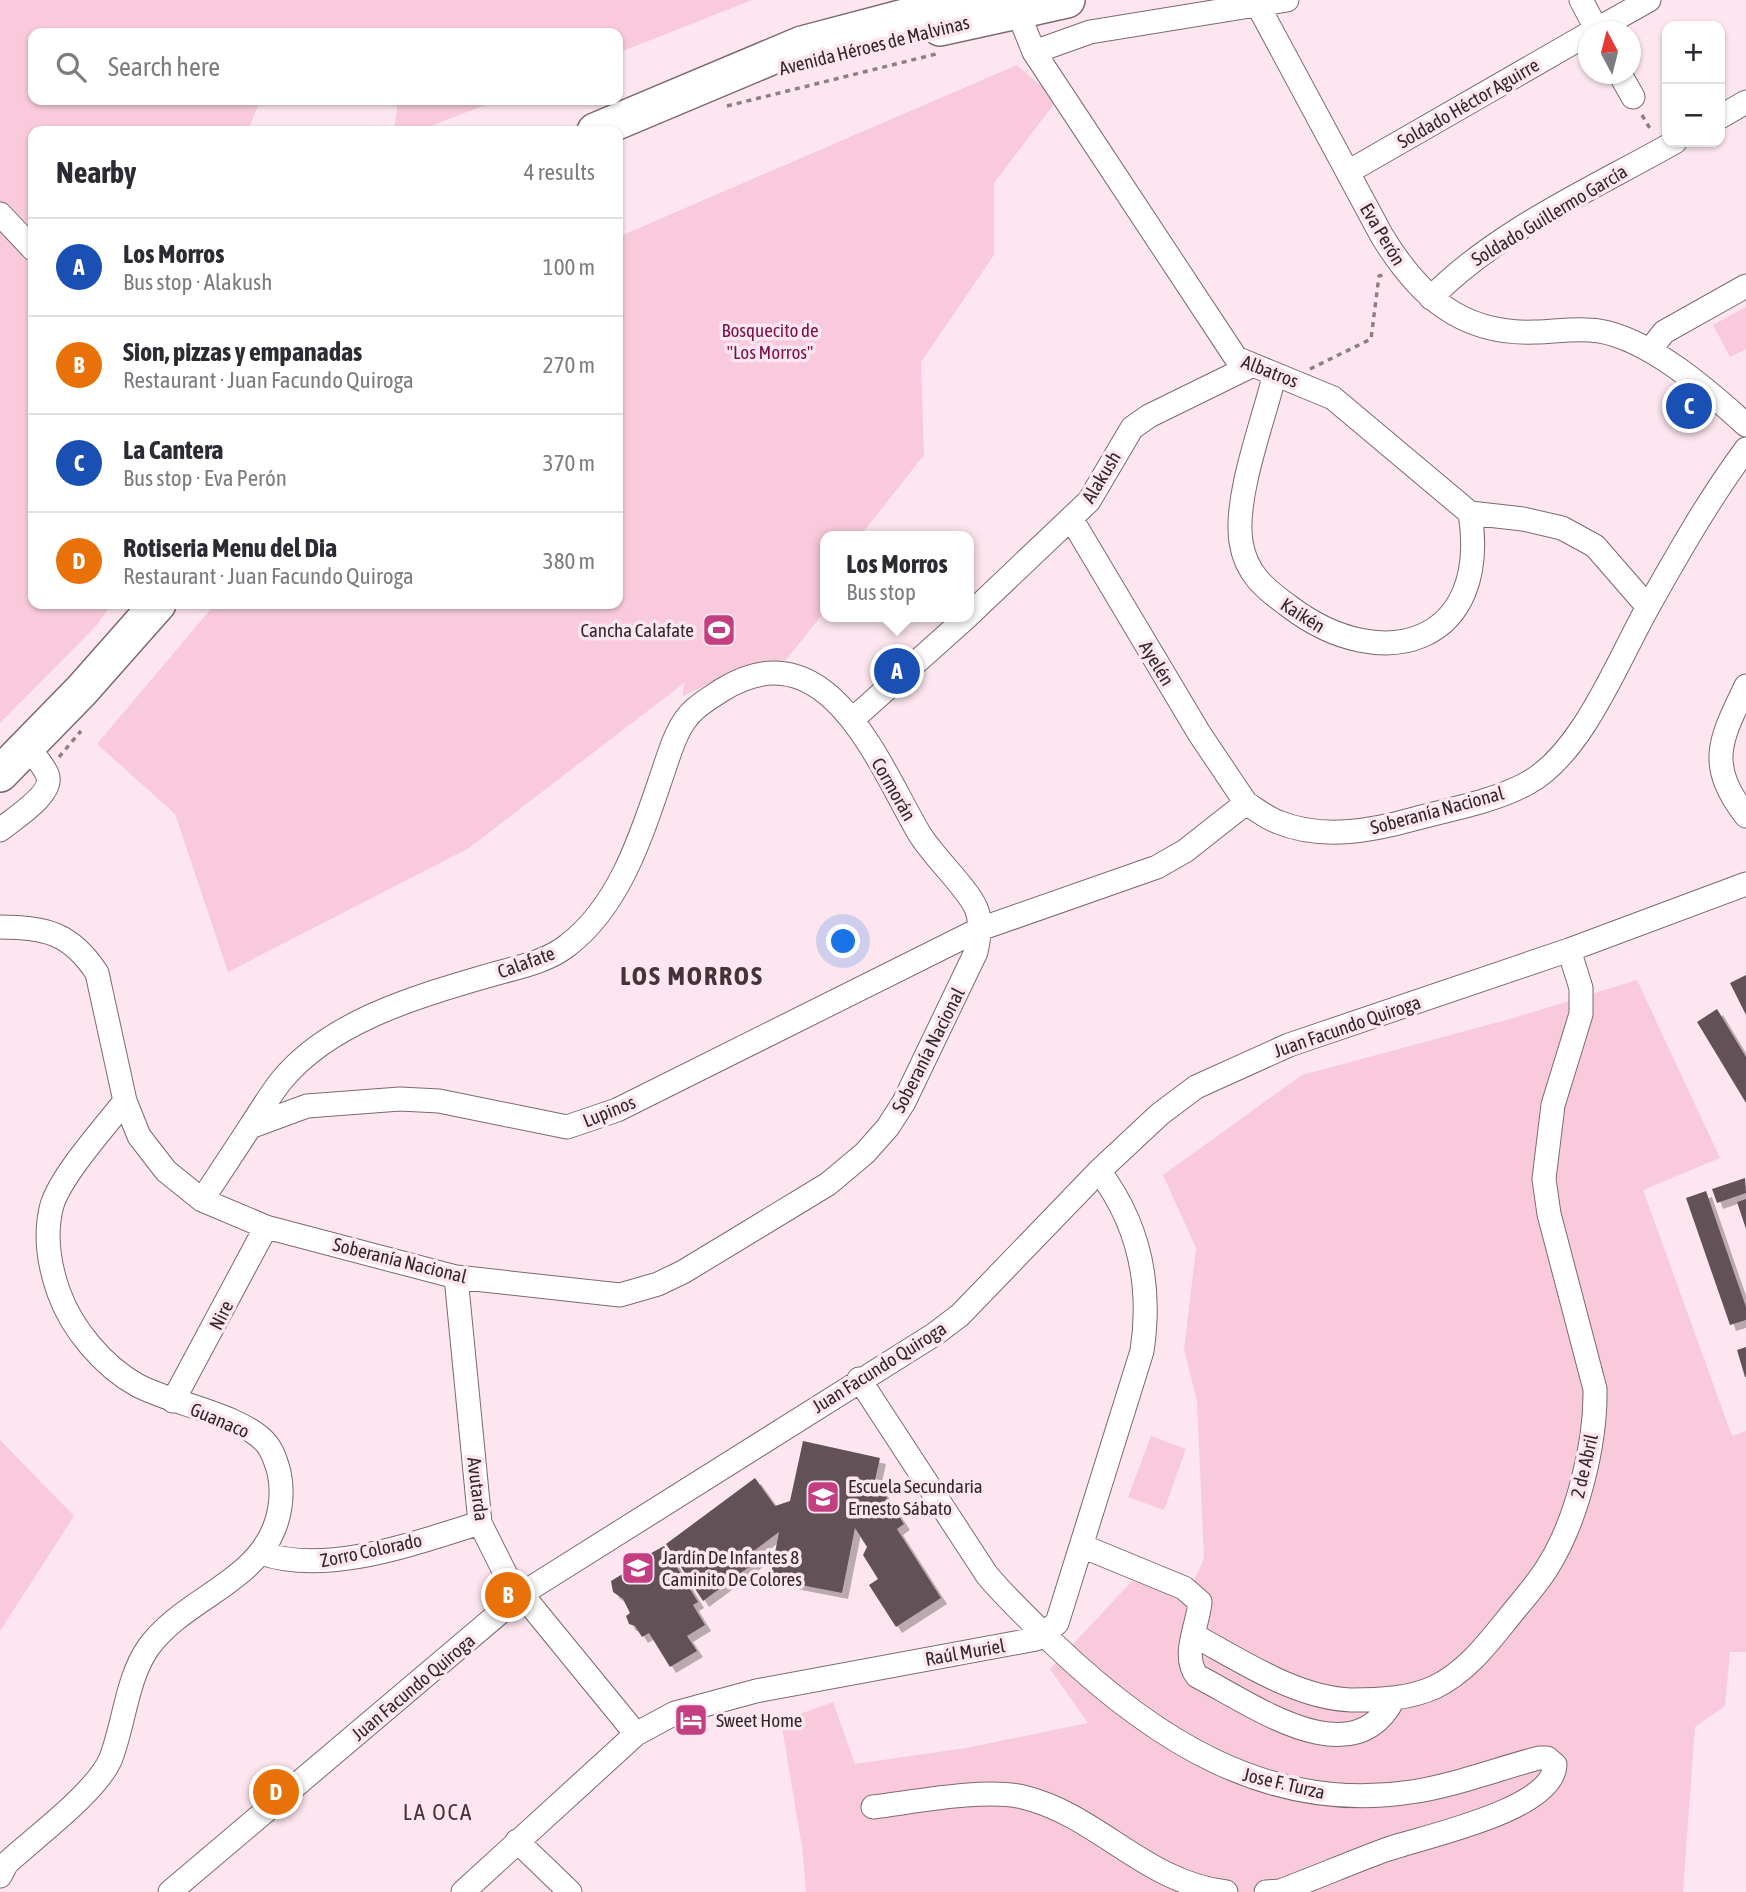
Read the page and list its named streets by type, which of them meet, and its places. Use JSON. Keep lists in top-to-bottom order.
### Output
{
  "streets": {
    "highway": ["Avenida Héroes de Malvinas"],
    "street": [
      "Soldado Héctor Aguirre",
      "Soldado Guillermo García",
      "Eva Perón",
      "Albatros",
      "Alakush",
      "Kaikén",
      "Ayelén",
      "Cormorán",
      "Soberanía Nacional",
      "Calafate",
      "Juan Facundo Quiroga",
      "Lupinos",
      "Nire",
      "Guanaco",
      "2 de Abril",
      "Avutarda",
      "Zorro Colorado",
      "Raúl Muriel",
      "Jose F. Turza"
    ]
  },
  "crossings": [
    ["Avenida Héroes de Malvinas", "Albatros"],
    ["Soldado Héctor Aguirre", "Eva Perón"],
    ["Soldado Guillermo García", "Eva Perón"],
    ["Albatros", "Alakush"],
    ["Albatros", "Kaikén"],
    ["Alakush", "Ayelén"],
    ["Alakush", "Cormorán"],
    ["Ayelén", "Soberanía Nacional"],
    ["Cormorán", "Soberanía Nacional"],
    ["Cormorán", "Calafate"],
    ["Cormorán", "Lupinos"],
    ["Soberanía Nacional", "Lupinos"],
    ["Soberanía Nacional", "Nire"],
    ["Soberanía Nacional", "Guanaco"],
    ["Soberanía Nacional", "Avutarda"],
    ["Calafate", "Lupinos"],
    ["Juan Facundo Quiroga", "2 de Abril"],
    ["Juan Facundo Quiroga", "Avutarda"],
    ["Juan Facundo Quiroga", "Jose F. Turza"],
    ["Nire", "Guanaco"],
    ["Guanaco", "Zorro Colorado"],
    ["Avutarda", "Zorro Colorado"],
    ["Avutarda", "Raúl Muriel"],
    ["Raúl Muriel", "Jose F. Turza"]
  ],
  "districts": ["LOS MORROS", "LA OCA"],
  "parks": ["Bosquecito de \"Los Morros\""],
  "places": {
    "sports": ["Cancha Calafate"],
    "school or university": ["Escuela Secundaria Ernesto Sábato", "Jardín De Infantes 8 Caminito De Colores"],
    "hotel": ["Sweet Home"]
  },
  "north": "top",
  "page": {
    "map_buttons": ["+", "−"],
    "search": "Search here",
    "heading": ["Nearby", "4 results"],
    "list": [
      {
        "mark": "A",
        "name": "Los Morros",
        "note": "Bus stop · Alakush",
        "value": "100 m"
      },
      {
        "mark": "B",
        "name": "Sion, pizzas y empanadas",
        "note": "Restaurant · Juan Facundo Quiroga",
        "value": "270 m"
      },
      {
        "mark": "C",
        "name": "La Cantera",
        "note": "Bus stop · Eva Perón",
        "value": "370 m"
      },
      {
        "mark": "D",
        "name": "Rotiseria Menu del Dia",
        "note": "Restaurant · Juan Facundo Quiroga",
        "value": "380 m"
      }
    ],
    "pins": [
      "C",
      "A",
      "B",
      "D"
    ],
    "popup": ["Los Morros", "Bus stop"]
  }
}
